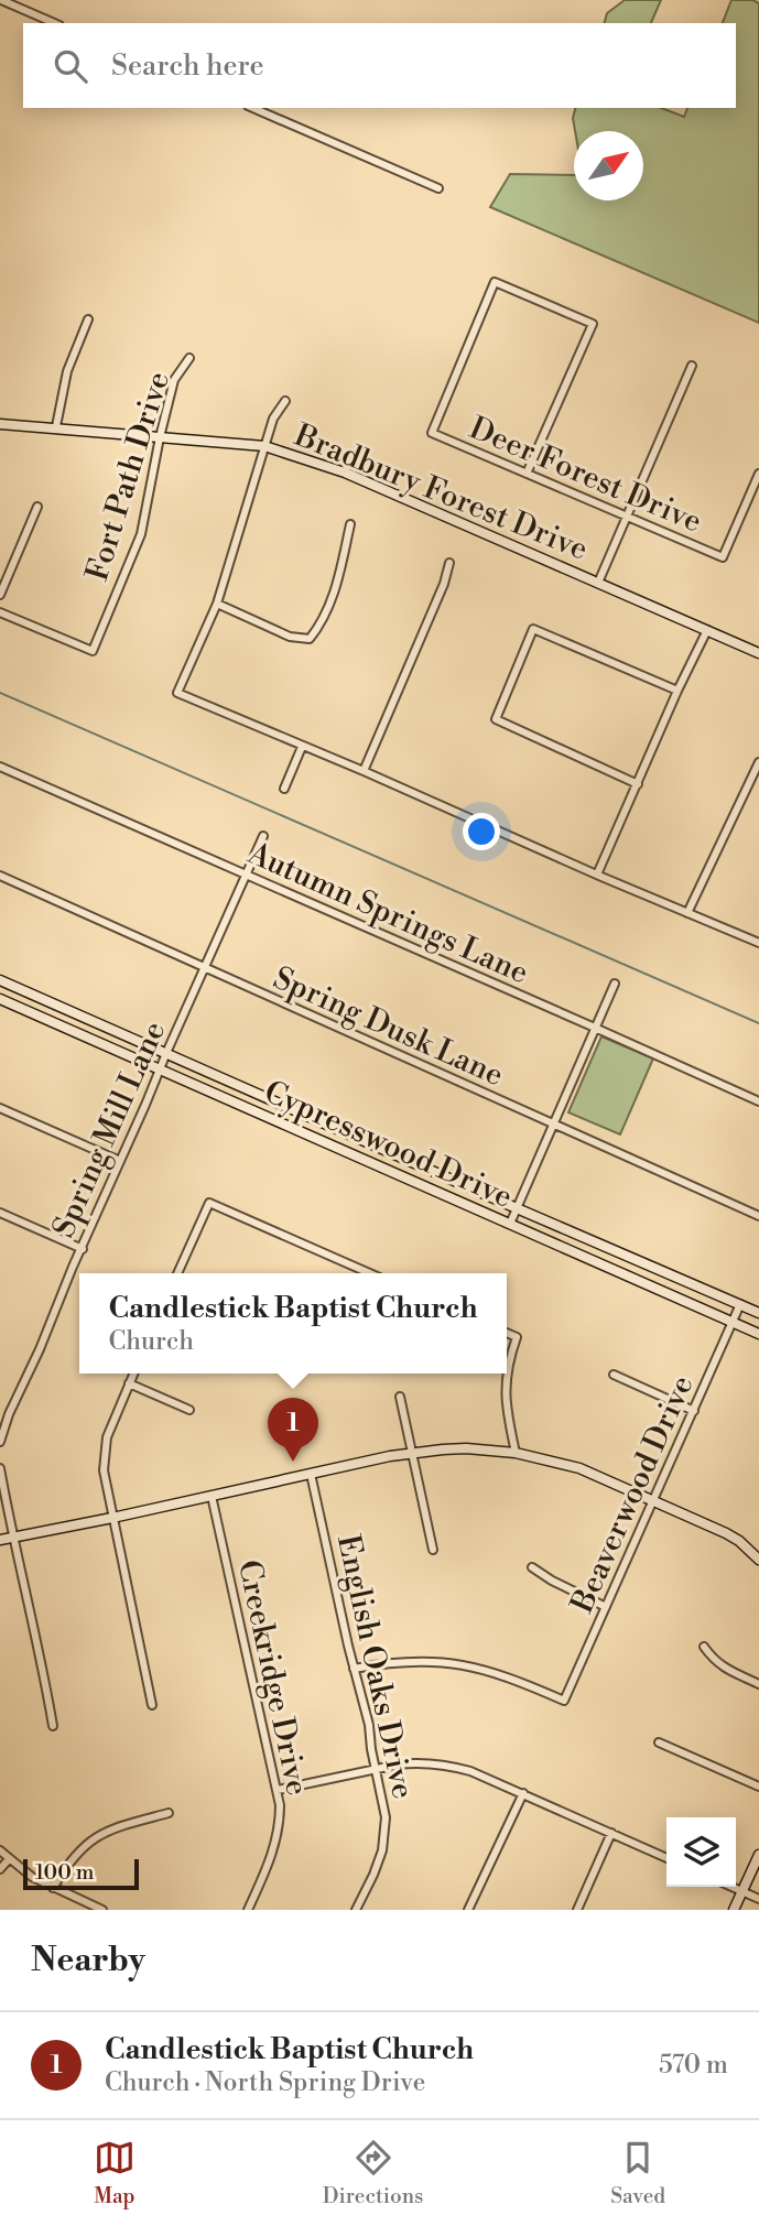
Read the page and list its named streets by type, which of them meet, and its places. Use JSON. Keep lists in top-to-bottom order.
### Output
{
  "streets": {
    "main road": ["Bradbury Forest Drive", "Cypresswood Drive"],
    "street": [
      "Deer Forest Drive",
      "Fort Path Drive",
      "Autumn Springs Lane",
      "Spring Dusk Lane",
      "Spring Mill Lane",
      "Beaverwood Drive",
      "English Oaks Drive",
      "Creekridge Drive"
    ]
  },
  "crossings": [
    ["Fort Path Drive", "Bradbury Forest Drive"],
    ["Autumn Springs Lane", "Spring Mill Lane"],
    ["Spring Dusk Lane", "Spring Mill Lane"],
    ["Spring Mill Lane", "Cypresswood Drive"],
    ["Cypresswood Drive", "Beaverwood Drive"],
    ["Beaverwood Drive", "English Oaks Drive"]
  ],
  "scale_bar": "100 m",
  "north": "top right",
  "page": {
    "search": "Search here",
    "popup": ["Candlestick Baptist Church", "Church"],
    "pins": "1",
    "scale": "100 m",
    "heading": "Nearby",
    "list": [
      {
        "mark": "1",
        "name": "Candlestick Baptist Church",
        "note": "Church · North Spring Drive",
        "value": "570 m"
      }
    ],
    "nav": ["Map", "Directions", "Saved"]
  }
}
